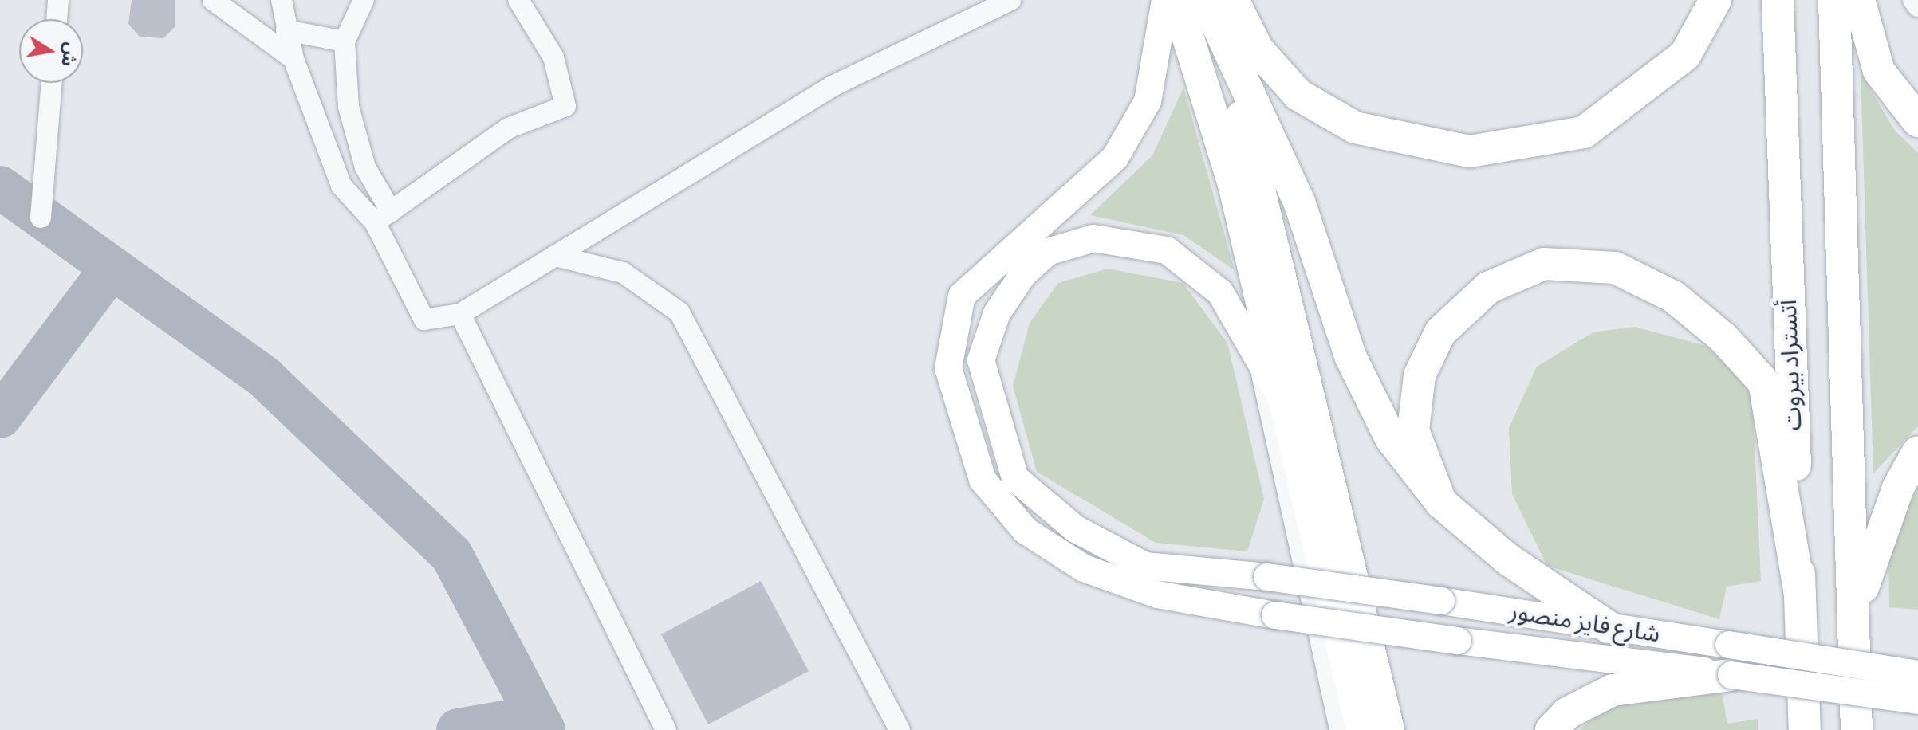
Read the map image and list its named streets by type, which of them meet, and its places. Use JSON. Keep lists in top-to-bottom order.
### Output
{
  "streets": {
    "highway": ["أتستراد بيروت"],
    "main road": ["شارع فايز منصور"]
  },
  "north": "right"
}
